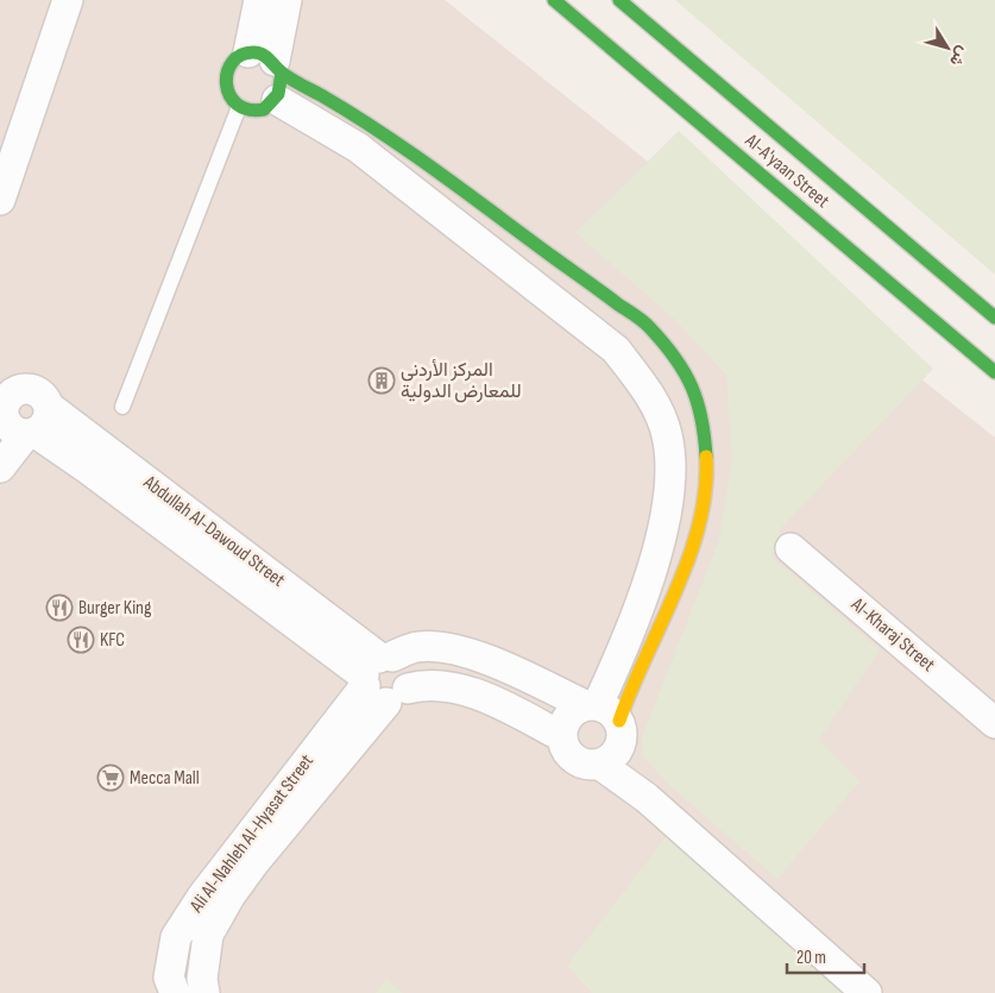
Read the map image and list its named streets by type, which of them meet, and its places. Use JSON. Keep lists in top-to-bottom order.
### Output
{
  "streets": {
    "street": [
      "Al-A'yaan Street",
      "Abdullah Al-Dawoud Street",
      "Al-Kharaj Street",
      "Ali Al-Nahleh Al-Hyasat Street"
    ]
  },
  "crossings": [
    ["Abdullah Al-Dawoud Street", "Ali Al-Nahleh Al-Hyasat Street"]
  ],
  "places": {
    "building": ["المركز الأردني للمعارض الدولية"],
    "restaurant": ["Burger King", "KFC"],
    "supermarket": ["Mecca Mall"]
  },
  "scale_bar": "20 m",
  "north": "bottom right"
}
